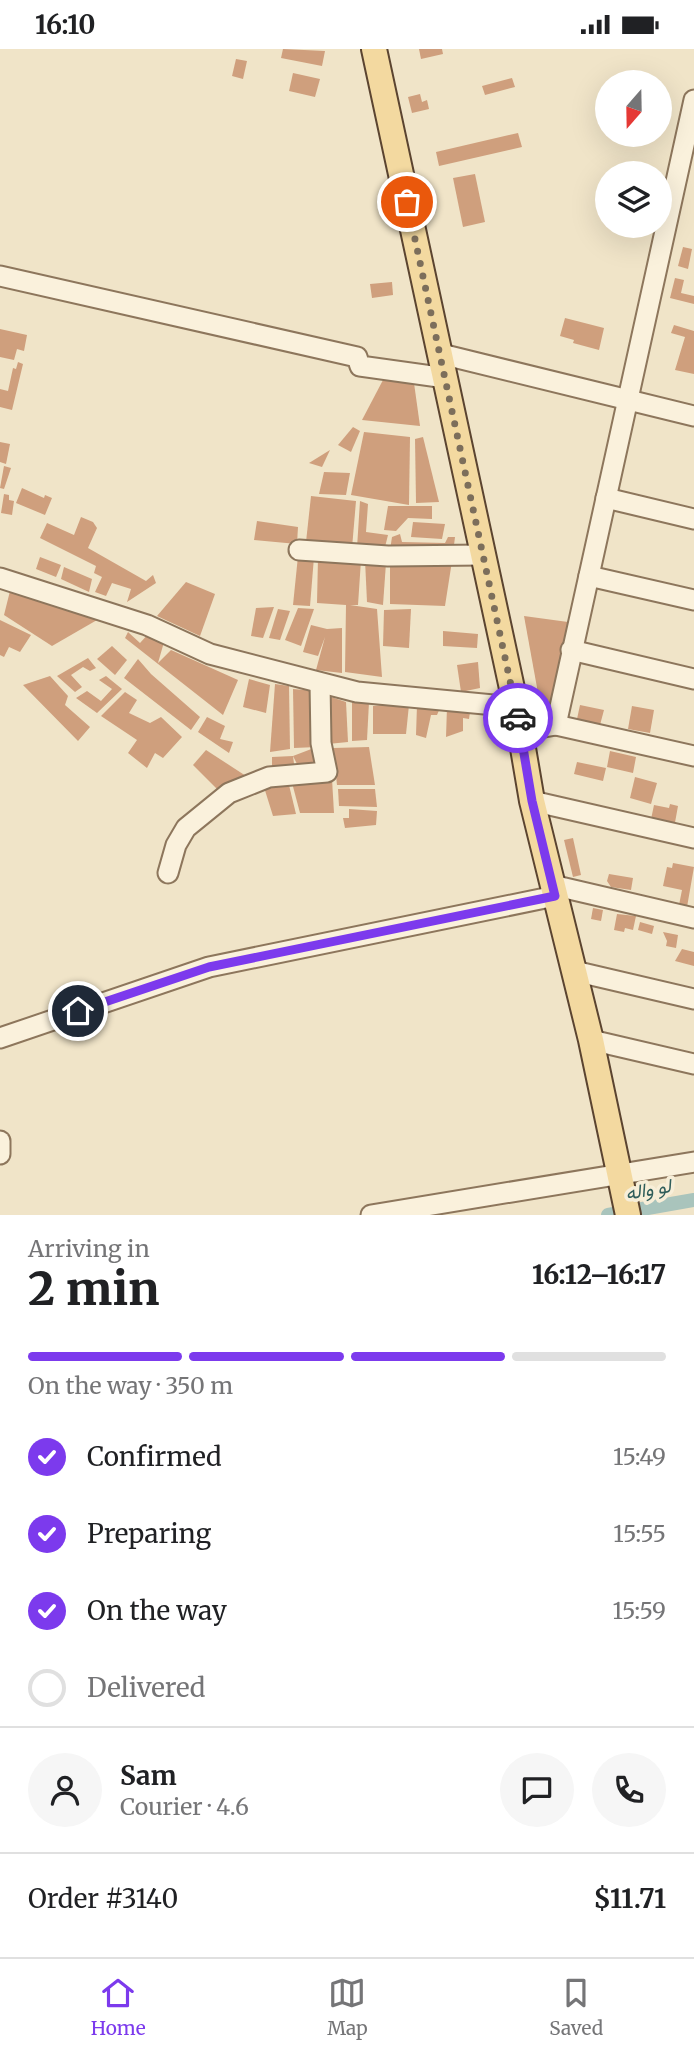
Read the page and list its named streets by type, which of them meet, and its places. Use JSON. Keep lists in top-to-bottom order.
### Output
{
  "water": ["لو واله"],
  "north": "bottom",
  "page": {
    "status": "16:10",
    "heading": ["2 min", "Arriving in", "16:12–16:17"],
    "panel": [
      "Sam",
      "Courier · 4.6",
      "Order #3140",
      "$11.71"
    ],
    "bar": "On the way · 350 m",
    "list": [
      ["Confirmed", "15:49"],
      ["Preparing", "15:55"],
      ["On the way", "15:59"],
      "Delivered"
    ],
    "tabs": ["Home", "Map", "Saved"]
  }
}
